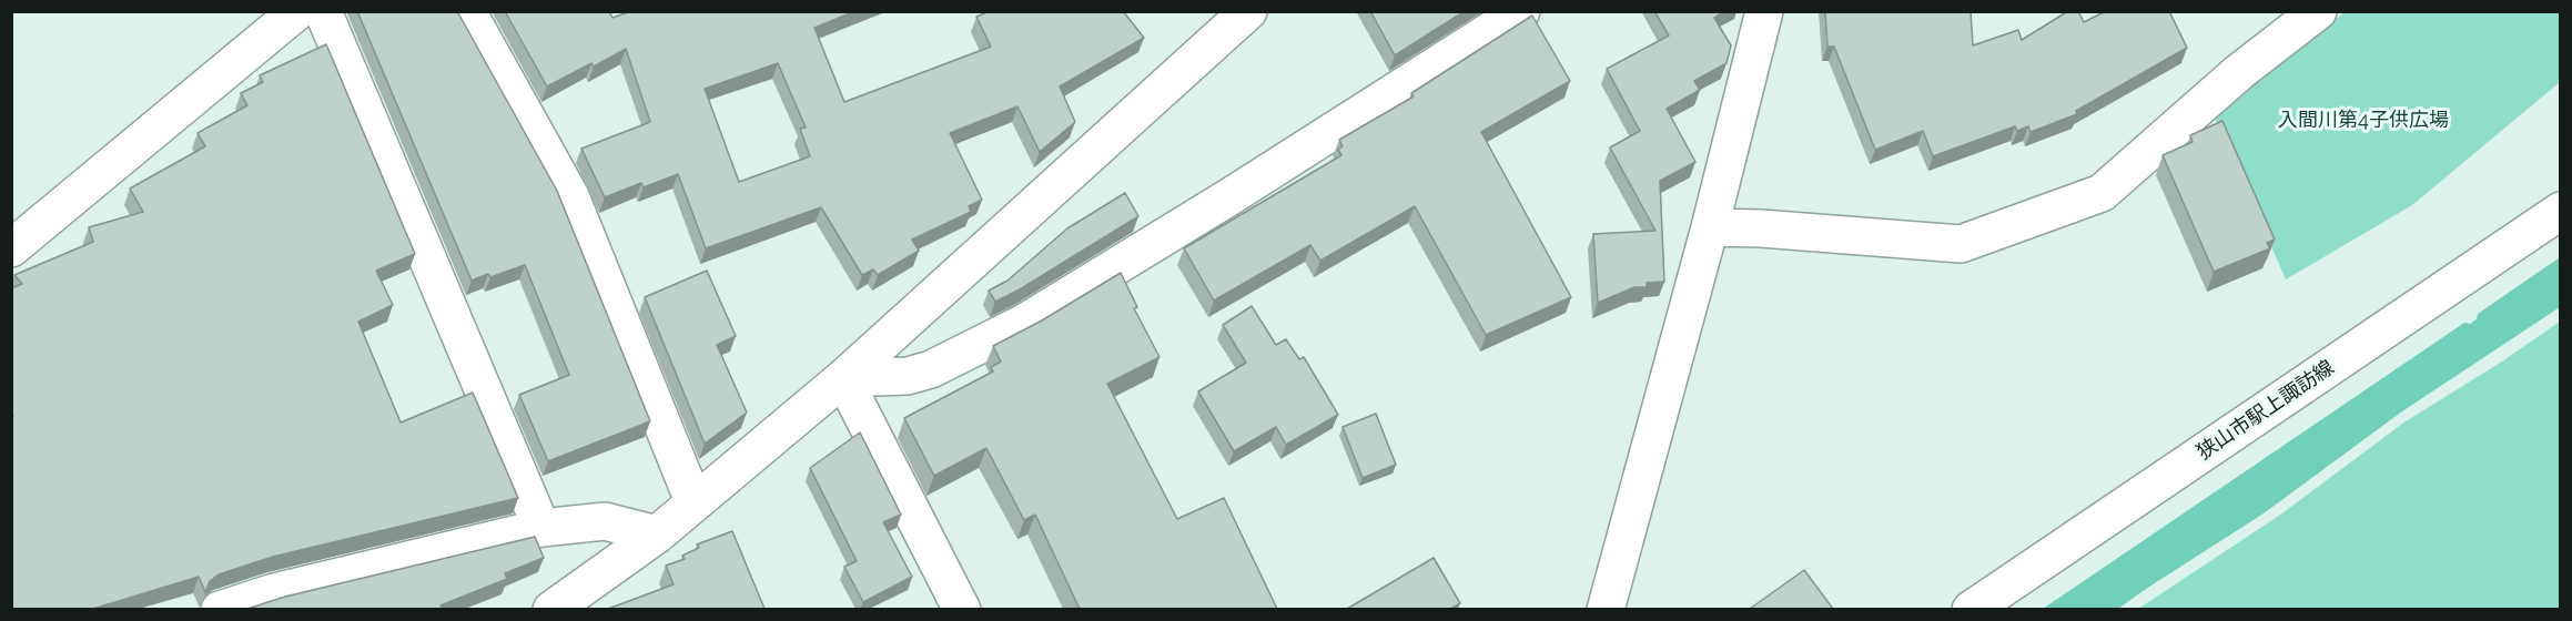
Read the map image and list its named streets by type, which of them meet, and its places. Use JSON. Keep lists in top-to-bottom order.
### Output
{
  "streets": {
    "street": ["狭山市駅上諏訪線"]
  },
  "parks": ["入間川第4子供広場"]
}
